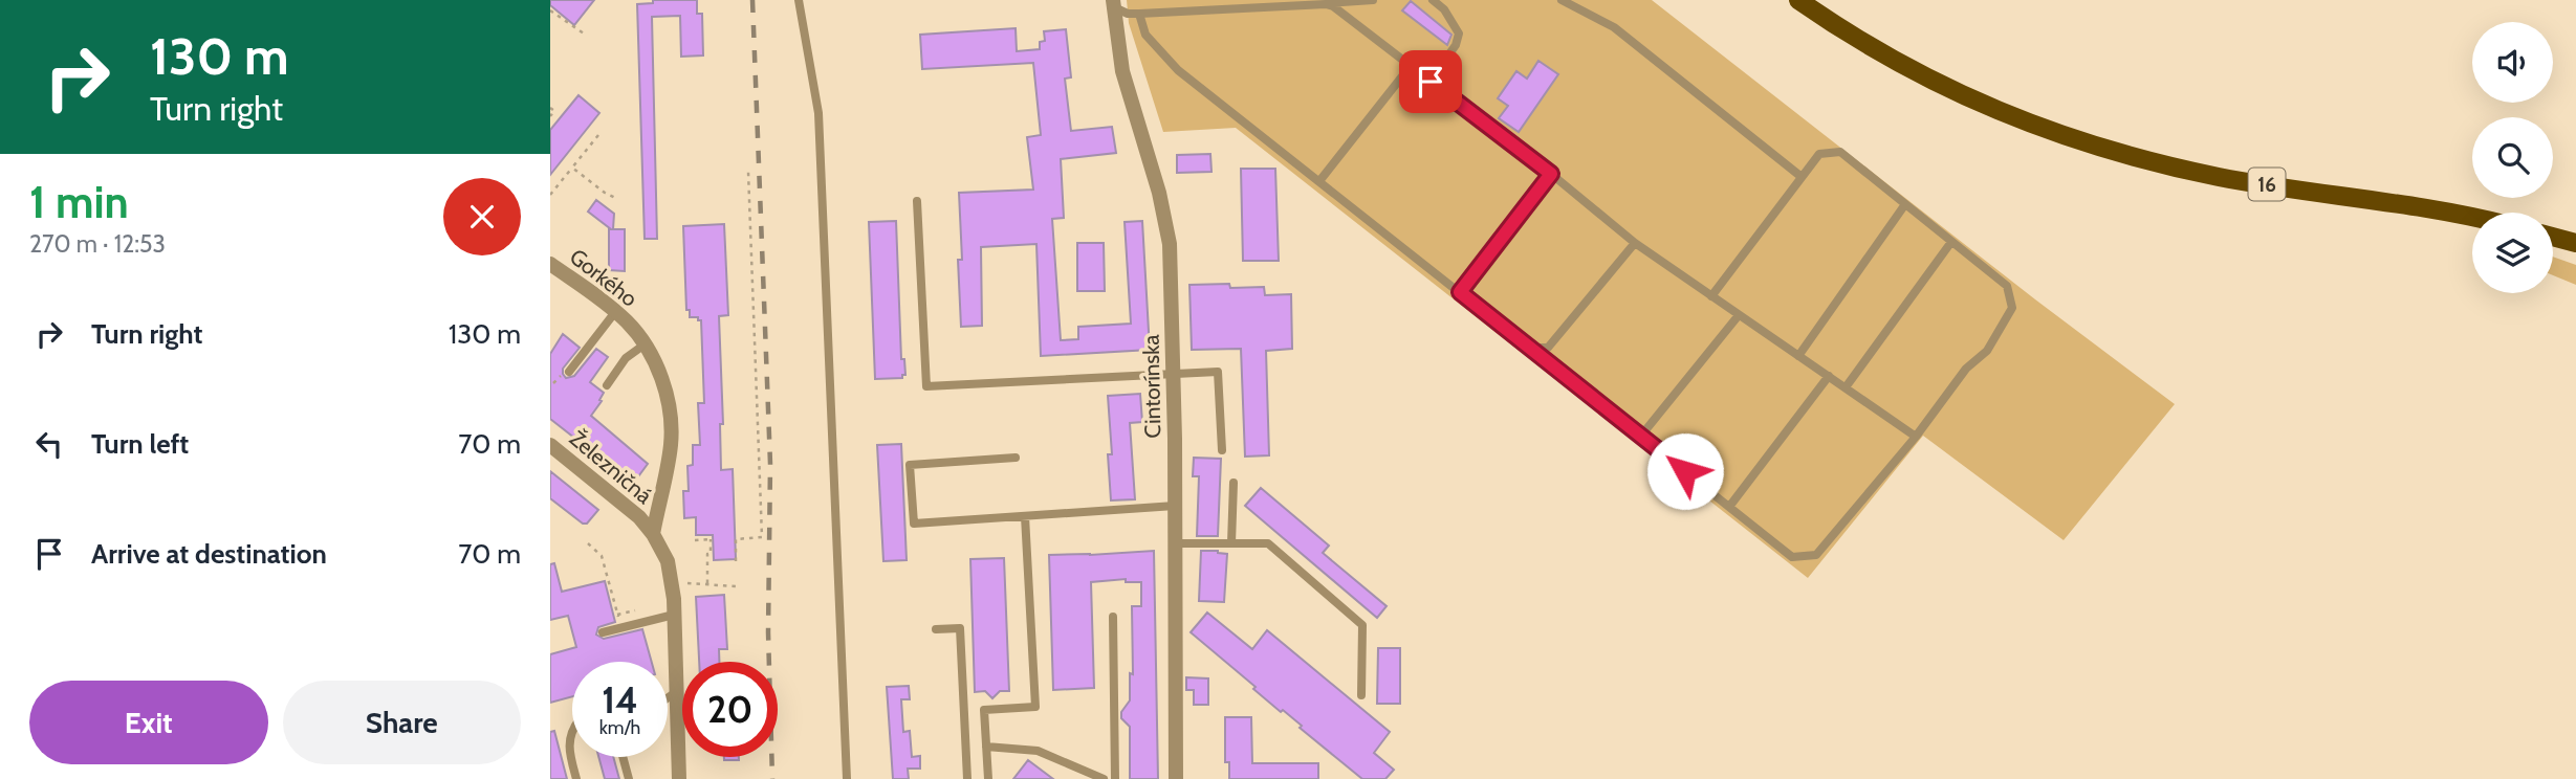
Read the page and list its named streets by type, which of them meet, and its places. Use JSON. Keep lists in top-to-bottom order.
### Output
{
  "streets": {
    "main road": ["16"],
    "street": ["Gorkého", "Cintorínska", "Železničná"]
  },
  "crossings": [
    ["Gorkého", "Železničná"]
  ],
  "page": {
    "turn": ["130 m", "Turn right"],
    "heading": ["1 min", "270 m · 12:53"],
    "list": [
      {
        "name": "Turn right",
        "value": "130 m"
      },
      {
        "name": "Turn left",
        "value": "70 m"
      },
      {
        "name": "Arrive at destination",
        "value": "70 m"
      }
    ],
    "speed": "14 km/h",
    "limit": "20",
    "buttons": ["Exit", "Share"]
  }
}
